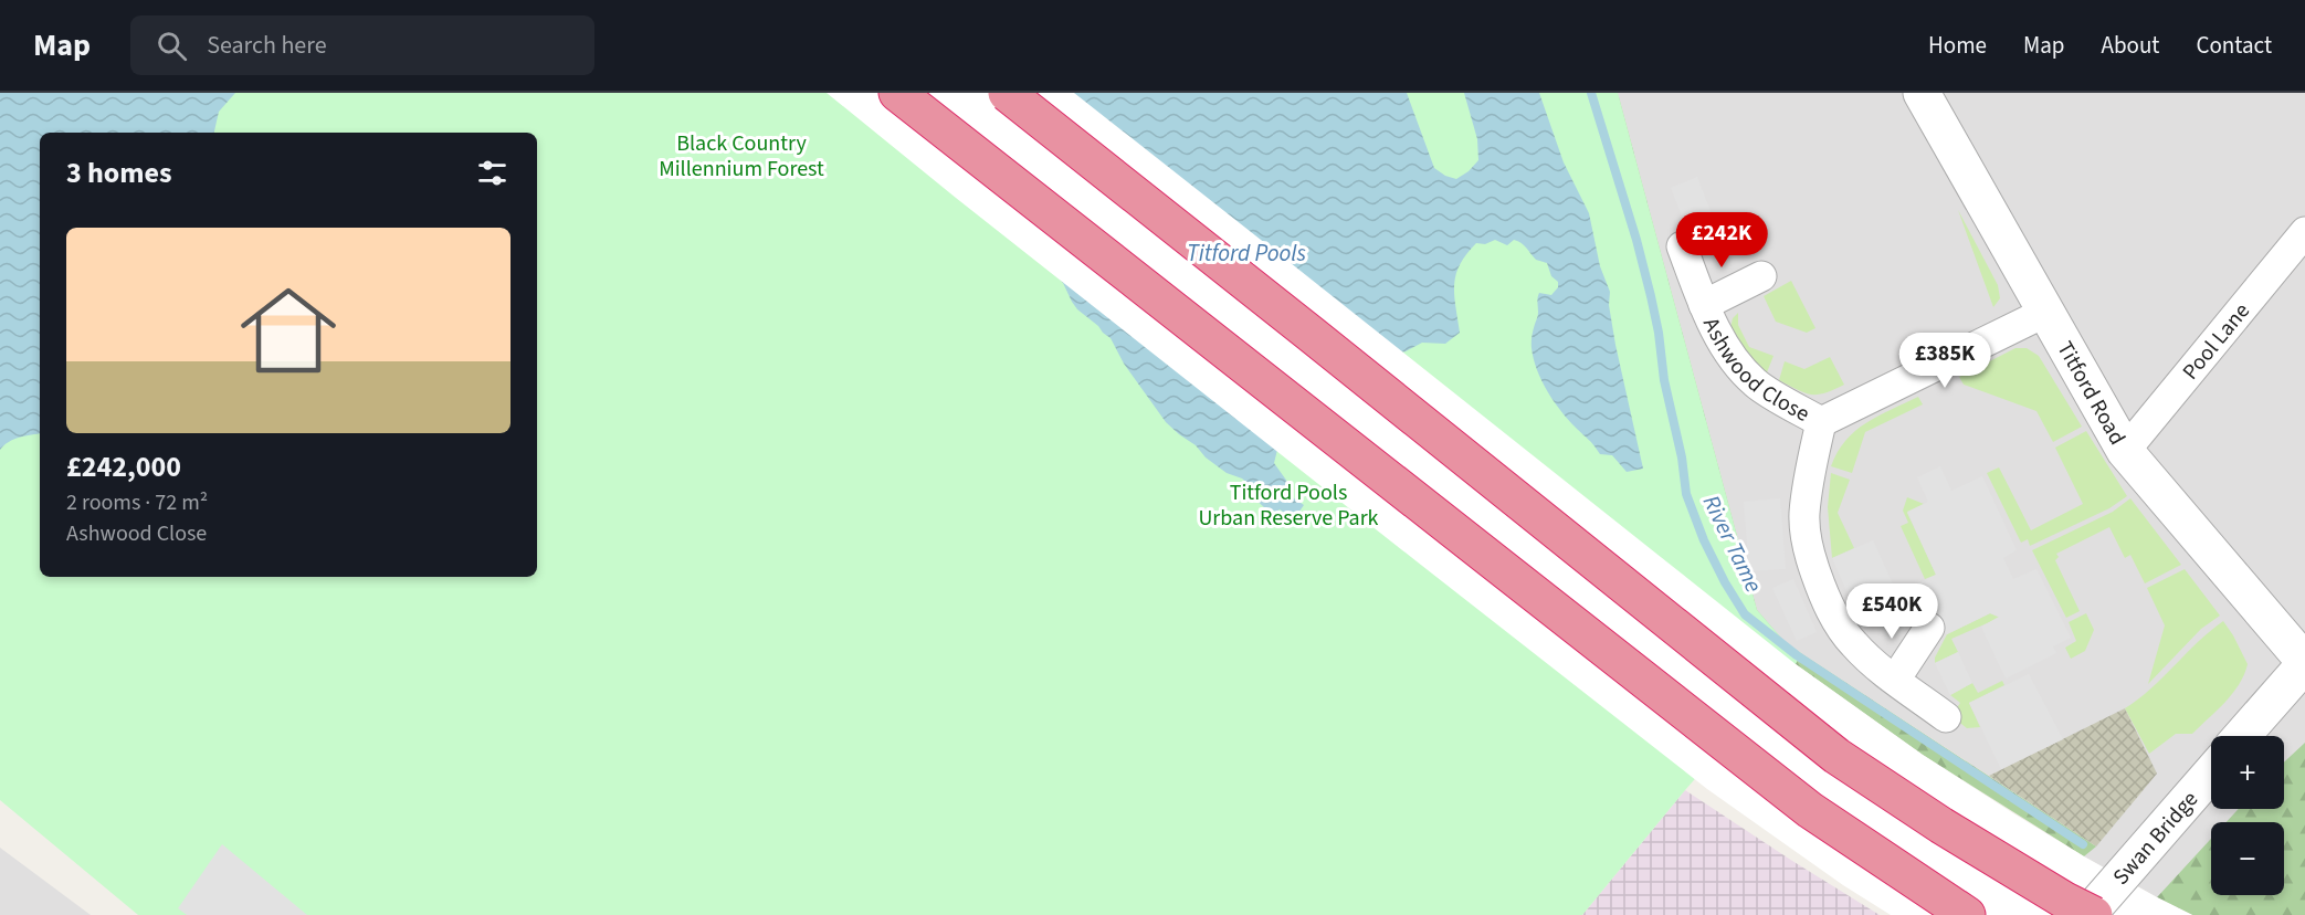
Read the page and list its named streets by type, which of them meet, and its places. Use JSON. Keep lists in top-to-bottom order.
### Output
{
  "streets": {
    "street": [
      "Pool Lane",
      "Ashwood Close",
      "Titford Road",
      "Swan Bridge"
    ]
  },
  "crossings": [
    ["Pool Lane", "Titford Road"],
    ["Ashwood Close", "Titford Road"]
  ],
  "water": ["Titford Pools", "River Tame"],
  "parks": ["Black Country Millennium Forest", "Titford Pools Urban Reserve Park"],
  "page": {
    "header": "Map",
    "search": "Search here",
    "nav": [
      "Home",
      "Map",
      "About",
      "Contact"
    ],
    "heading": "3 homes",
    "price": ["£242K", "£385K", "£540K"],
    "list": [
      {
        "name": "£242,000",
        "note": "2 rooms · 72 m² · Ashwood Close"
      }
    ],
    "map_buttons": ["+", "−"]
  }
}
